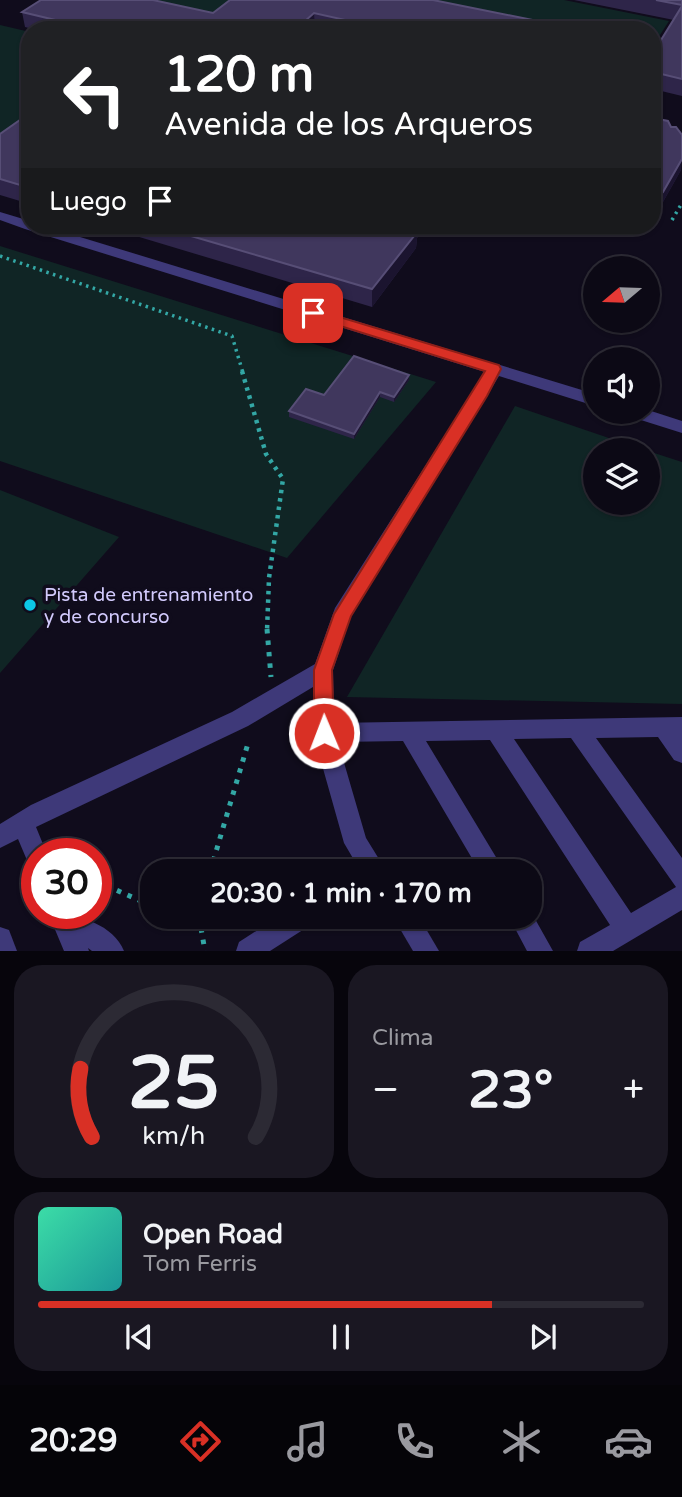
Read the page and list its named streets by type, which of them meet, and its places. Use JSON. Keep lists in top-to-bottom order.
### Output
{
  "places": ["Pista de entrenamiento y de concurso"],
  "north": "left",
  "page": {
    "turn": ["120 m", "Avenida de los Arqueros"],
    "then": "Luego",
    "limit": "30",
    "trip": "20:30 · 1 min · 170 m",
    "tile": "Clima",
    "heat": ["−", "23°", "+"],
    "song": ["Open Road", "Tom Ferris"],
    "tabs": "20:29",
    "gauge": ["25", "km/h"]
  }
}
